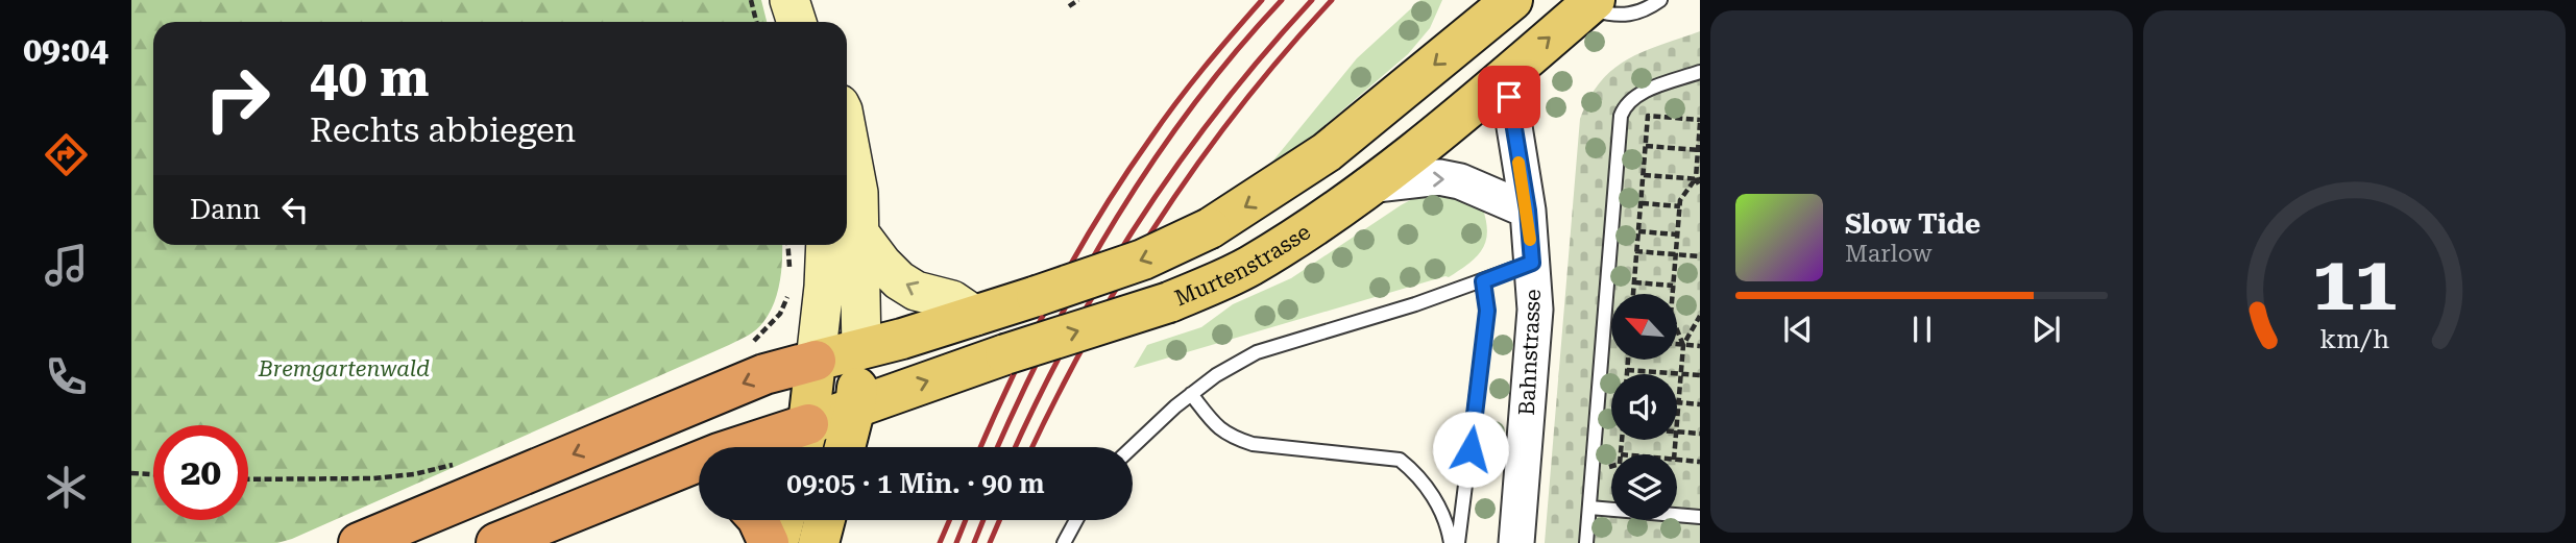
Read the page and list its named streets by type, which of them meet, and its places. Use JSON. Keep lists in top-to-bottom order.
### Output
{
  "streets": {
    "main road": ["Murtenstrasse"],
    "street": ["Bahnstrasse"]
  },
  "crossings": [
    ["Murtenstrasse", "Bahnstrasse"]
  ],
  "parks": ["Bremgartenwald"],
  "north": "top left",
  "page": {
    "tabs": "09:04",
    "turn": ["40 m", "Rechts abbiegen"],
    "then": "Dann",
    "song": ["Slow Tide", "Marlow"],
    "limit": "20",
    "trip": "09:05 · 1 Min. · 90 m",
    "gauge": ["11", "km/h"]
  }
}
